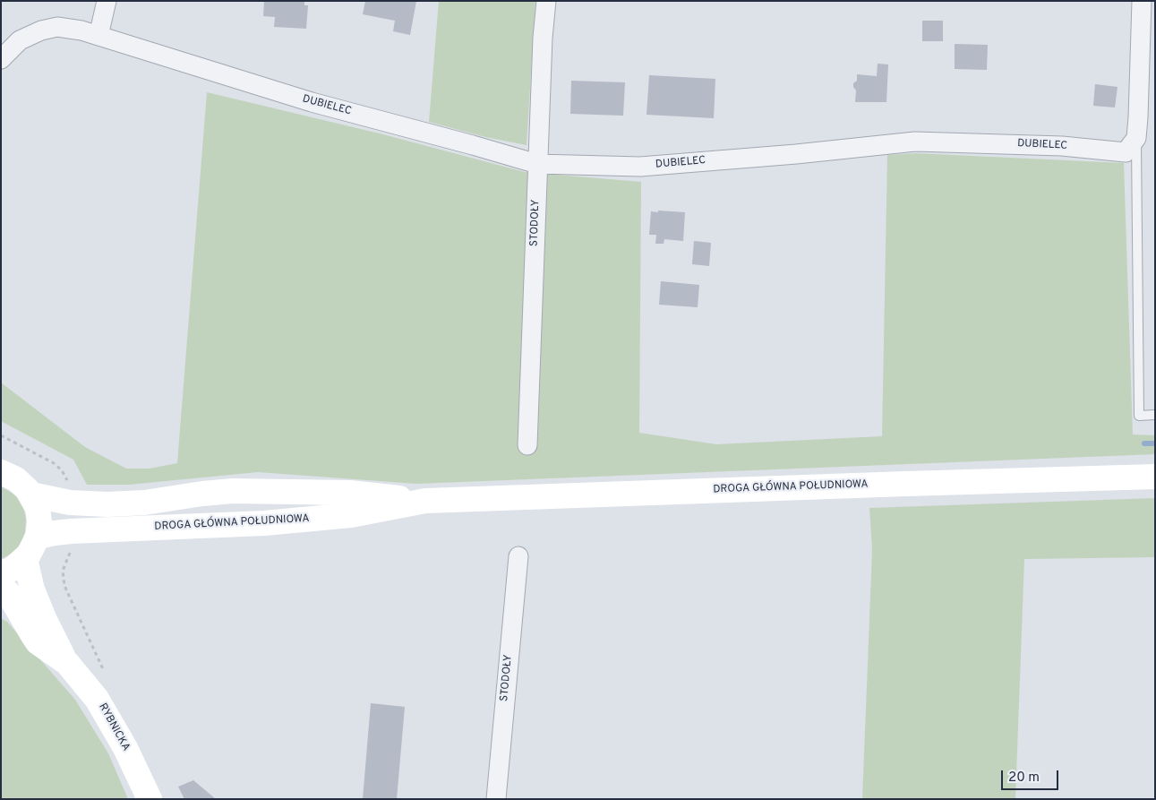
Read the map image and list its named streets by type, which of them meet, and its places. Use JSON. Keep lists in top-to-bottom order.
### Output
{
  "streets": {
    "main road": ["DROGA GŁÓWNA POŁUDNIOWA", "RYBNICKA"],
    "street": ["DUBIELEC", "STODOŁY"]
  },
  "crossings": [
    ["DUBIELEC", "STODOŁY"]
  ],
  "scale_bar": "20 m"
}
